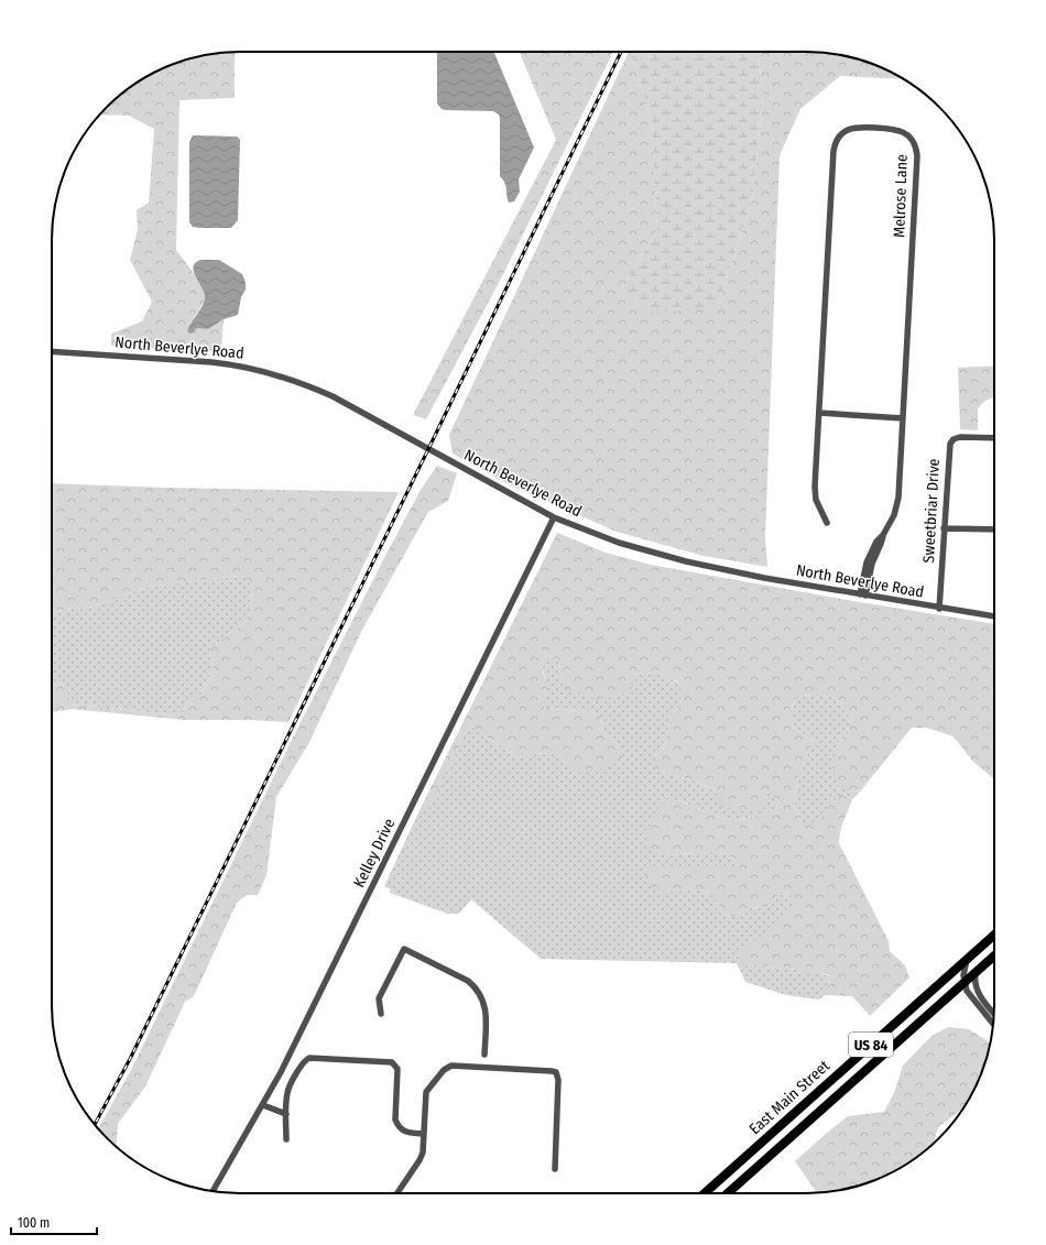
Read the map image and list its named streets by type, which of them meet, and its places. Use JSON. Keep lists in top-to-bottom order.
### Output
{
  "streets": {
    "highway": ["US 84", "East Main Street"],
    "street": [
      "Melrose Lane",
      "North Beverlye Road",
      "Sweetbriar Drive",
      "Kelley Drive"
    ]
  },
  "crossings": [
    ["Melrose Lane", "North Beverlye Road"],
    ["North Beverlye Road", "Sweetbriar Drive"],
    ["North Beverlye Road", "Kelley Drive"]
  ],
  "scale_bar": "100 m"
}
